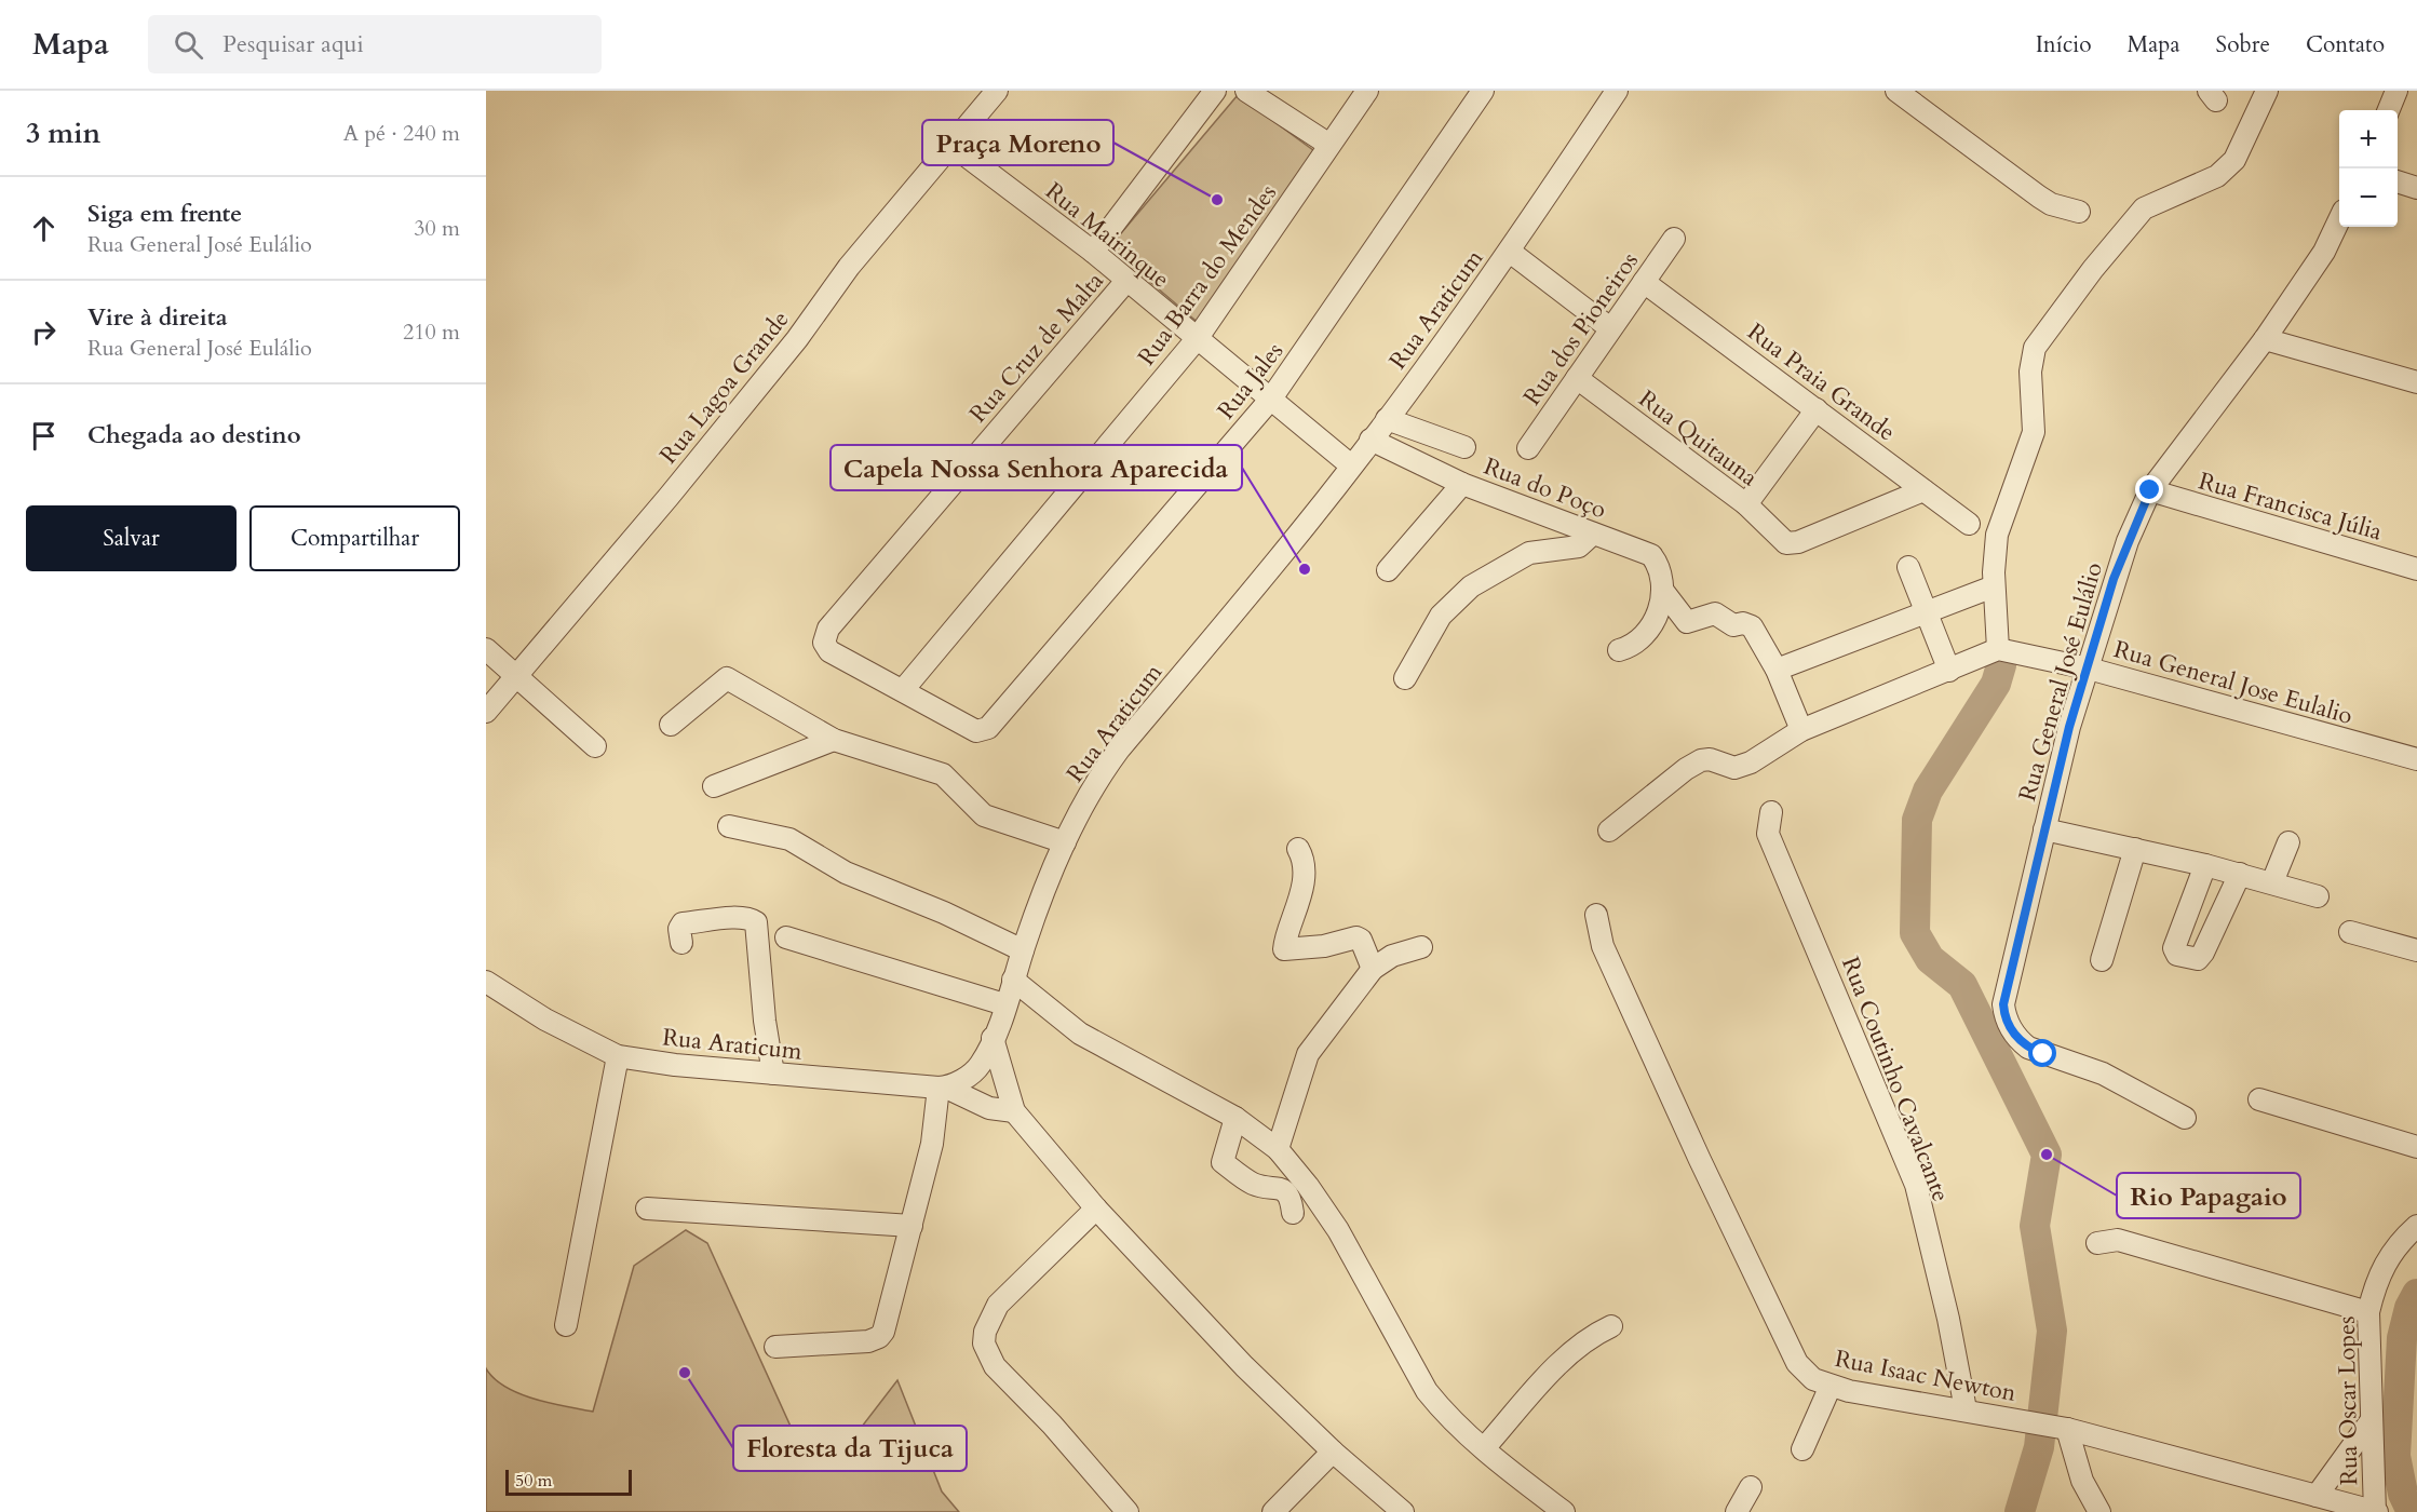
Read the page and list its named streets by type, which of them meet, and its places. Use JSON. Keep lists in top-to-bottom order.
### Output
{
  "streets": {
    "street": [
      "Rua Mairinque",
      "Rua Barra do Mendes",
      "Rua Araticum",
      "Rua dos Pioneiros",
      "Rua Cruz de Malta",
      "Rua Jales",
      "Rua Praia Grande",
      "Rua Lagoa Grande",
      "Rua Quitauna",
      "Rua do Poço",
      "Rua Francisca Júlia",
      "Rua General José Eulálio",
      "Rua General Jose Eulalio",
      "Rua Coutinho Cavalcante",
      "Rua Isaac Newton",
      "Rua Oscar Lopes"
    ]
  },
  "crossings": [
    ["Rua Mairinque", "Rua Barra do Mendes"],
    ["Rua Mairinque", "Rua Araticum"],
    ["Rua Mairinque", "Rua Cruz de Malta"],
    ["Rua Mairinque", "Rua Jales"],
    ["Rua Mairinque", "Rua Lagoa Grande"],
    ["Rua Barra do Mendes", "Rua Cruz de Malta"],
    ["Rua Araticum", "Rua do Poço"],
    ["Rua dos Pioneiros", "Rua Praia Grande"],
    ["Rua dos Pioneiros", "Rua Quitauna"],
    ["Rua Cruz de Malta", "Rua Jales"],
    ["Rua Praia Grande", "Rua Quitauna"],
    ["Rua Francisca Júlia", "Rua General José Eulálio"],
    ["Rua General José Eulálio", "Rua General Jose Eulalio"],
    ["Rua Coutinho Cavalcante", "Rua Isaac Newton"],
    ["Rua Isaac Newton", "Rua Oscar Lopes"]
  ],
  "places": [
    "Praça Moreno",
    "Capela Nossa Senhora Aparecida",
    "Rio Papagaio",
    "Floresta da Tijuca"
  ],
  "scale_bar": "50 m",
  "page": {
    "header": "Mapa",
    "search": "Pesquisar aqui",
    "nav": [
      "Início",
      "Mapa",
      "Sobre",
      "Contato"
    ],
    "heading": ["3 min", "A pé · 240 m"],
    "map_buttons": ["+", "−"],
    "list": [
      ["Siga em frente", "Rua General José Eulálio", "30 m"],
      ["Vire à direita", "Rua General José Eulálio", "210 m"],
      "Chegada ao destino"
    ],
    "buttons": ["Salvar", "Compartilhar"],
    "scale": "50 m"
  }
}
